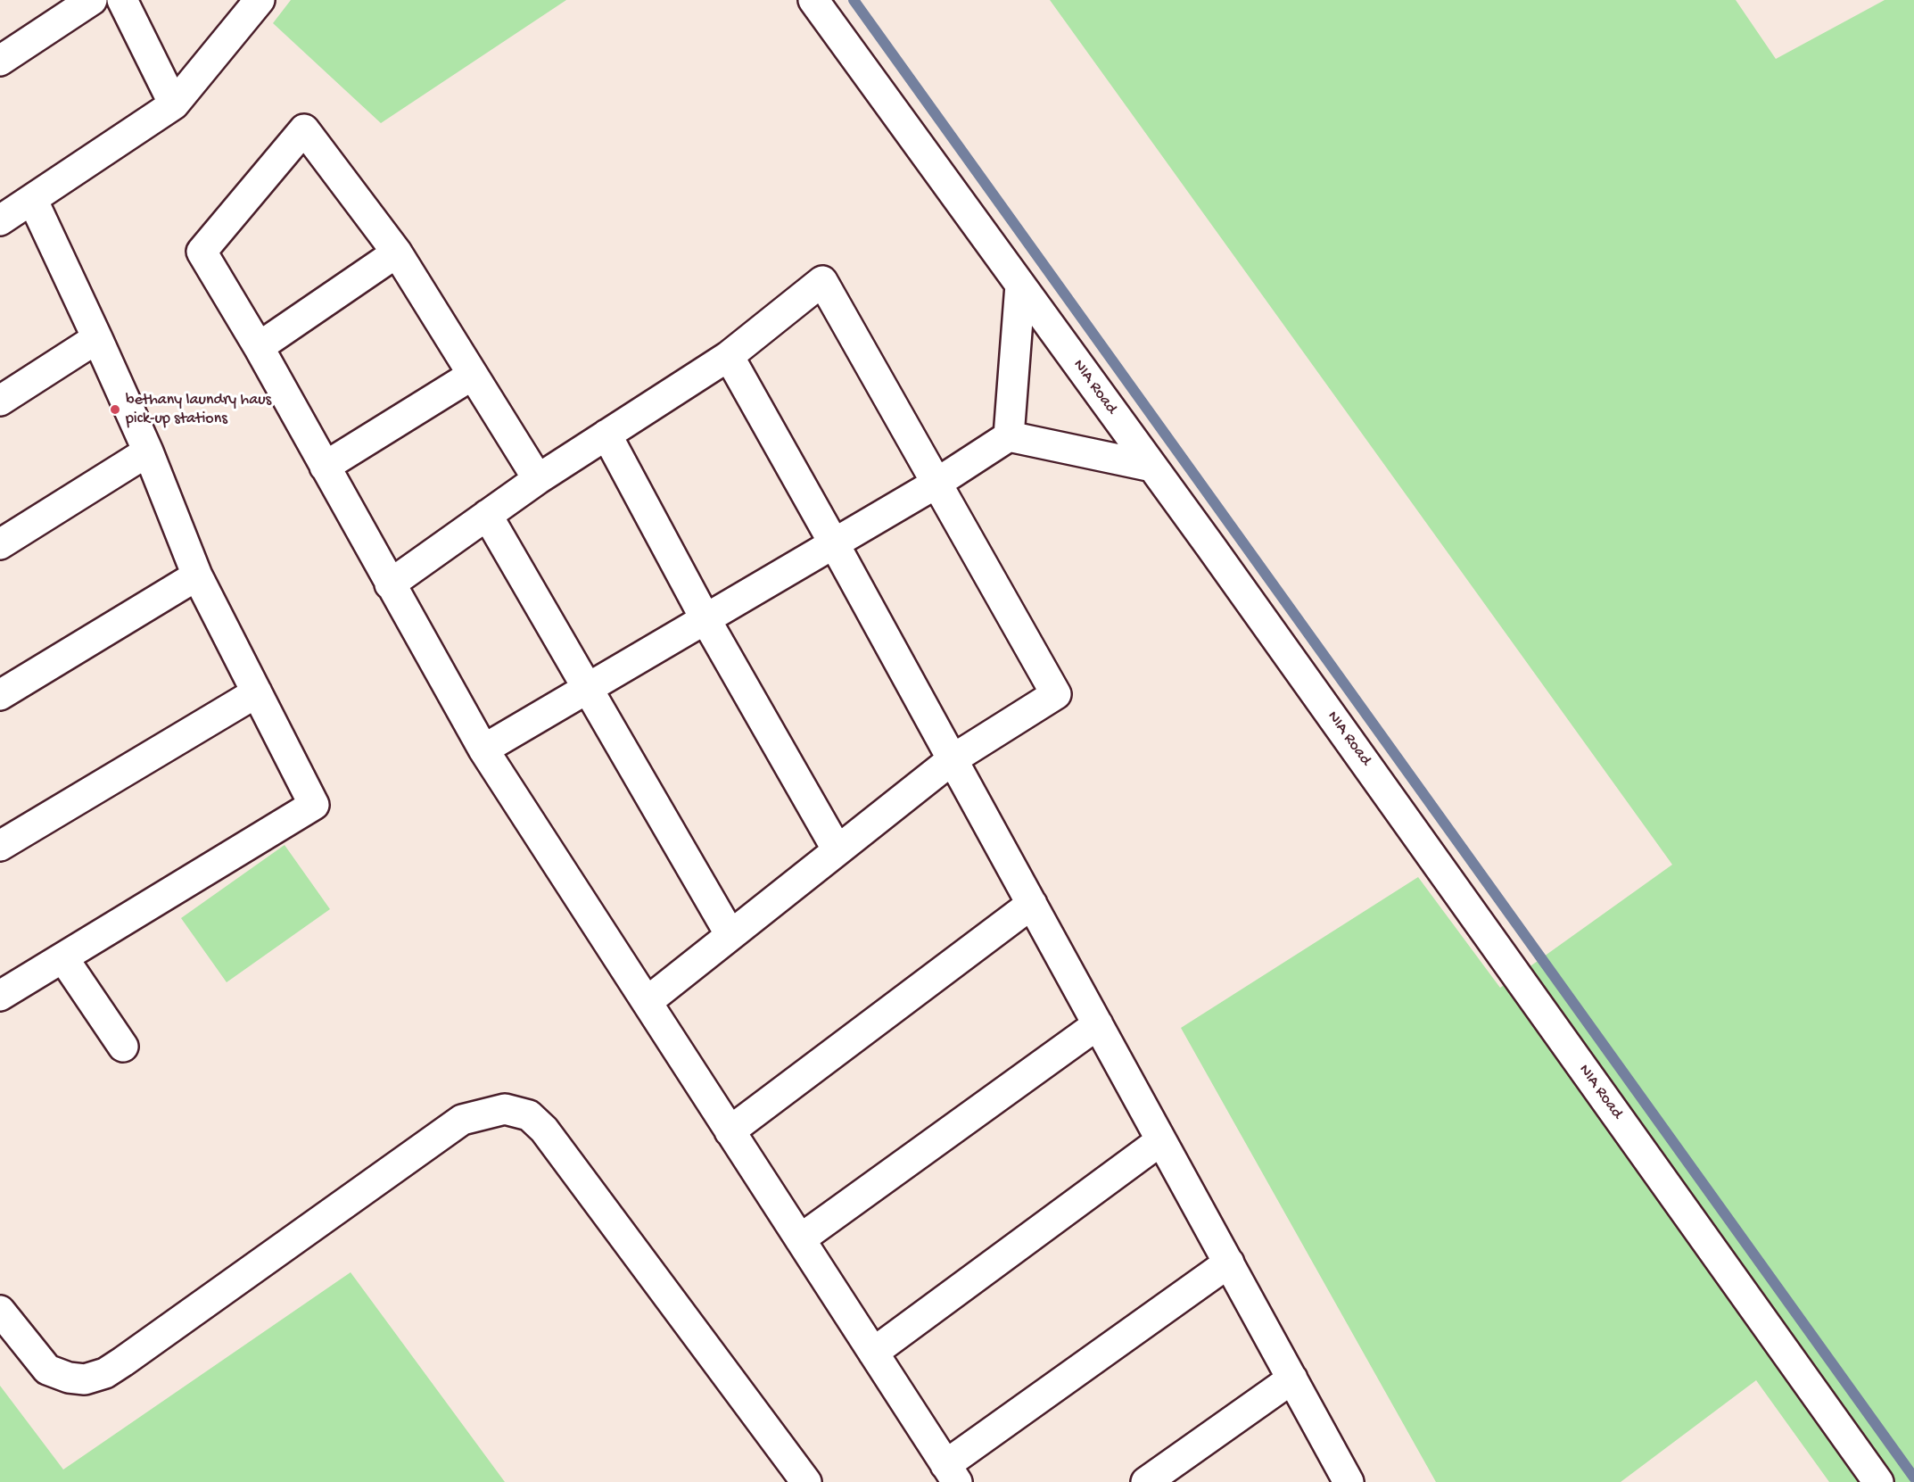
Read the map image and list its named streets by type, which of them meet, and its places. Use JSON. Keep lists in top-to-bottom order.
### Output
{
  "streets": {
    "street": ["NIA Road"]
  },
  "places": ["bethany laundry haus pick-up stations"]
}
